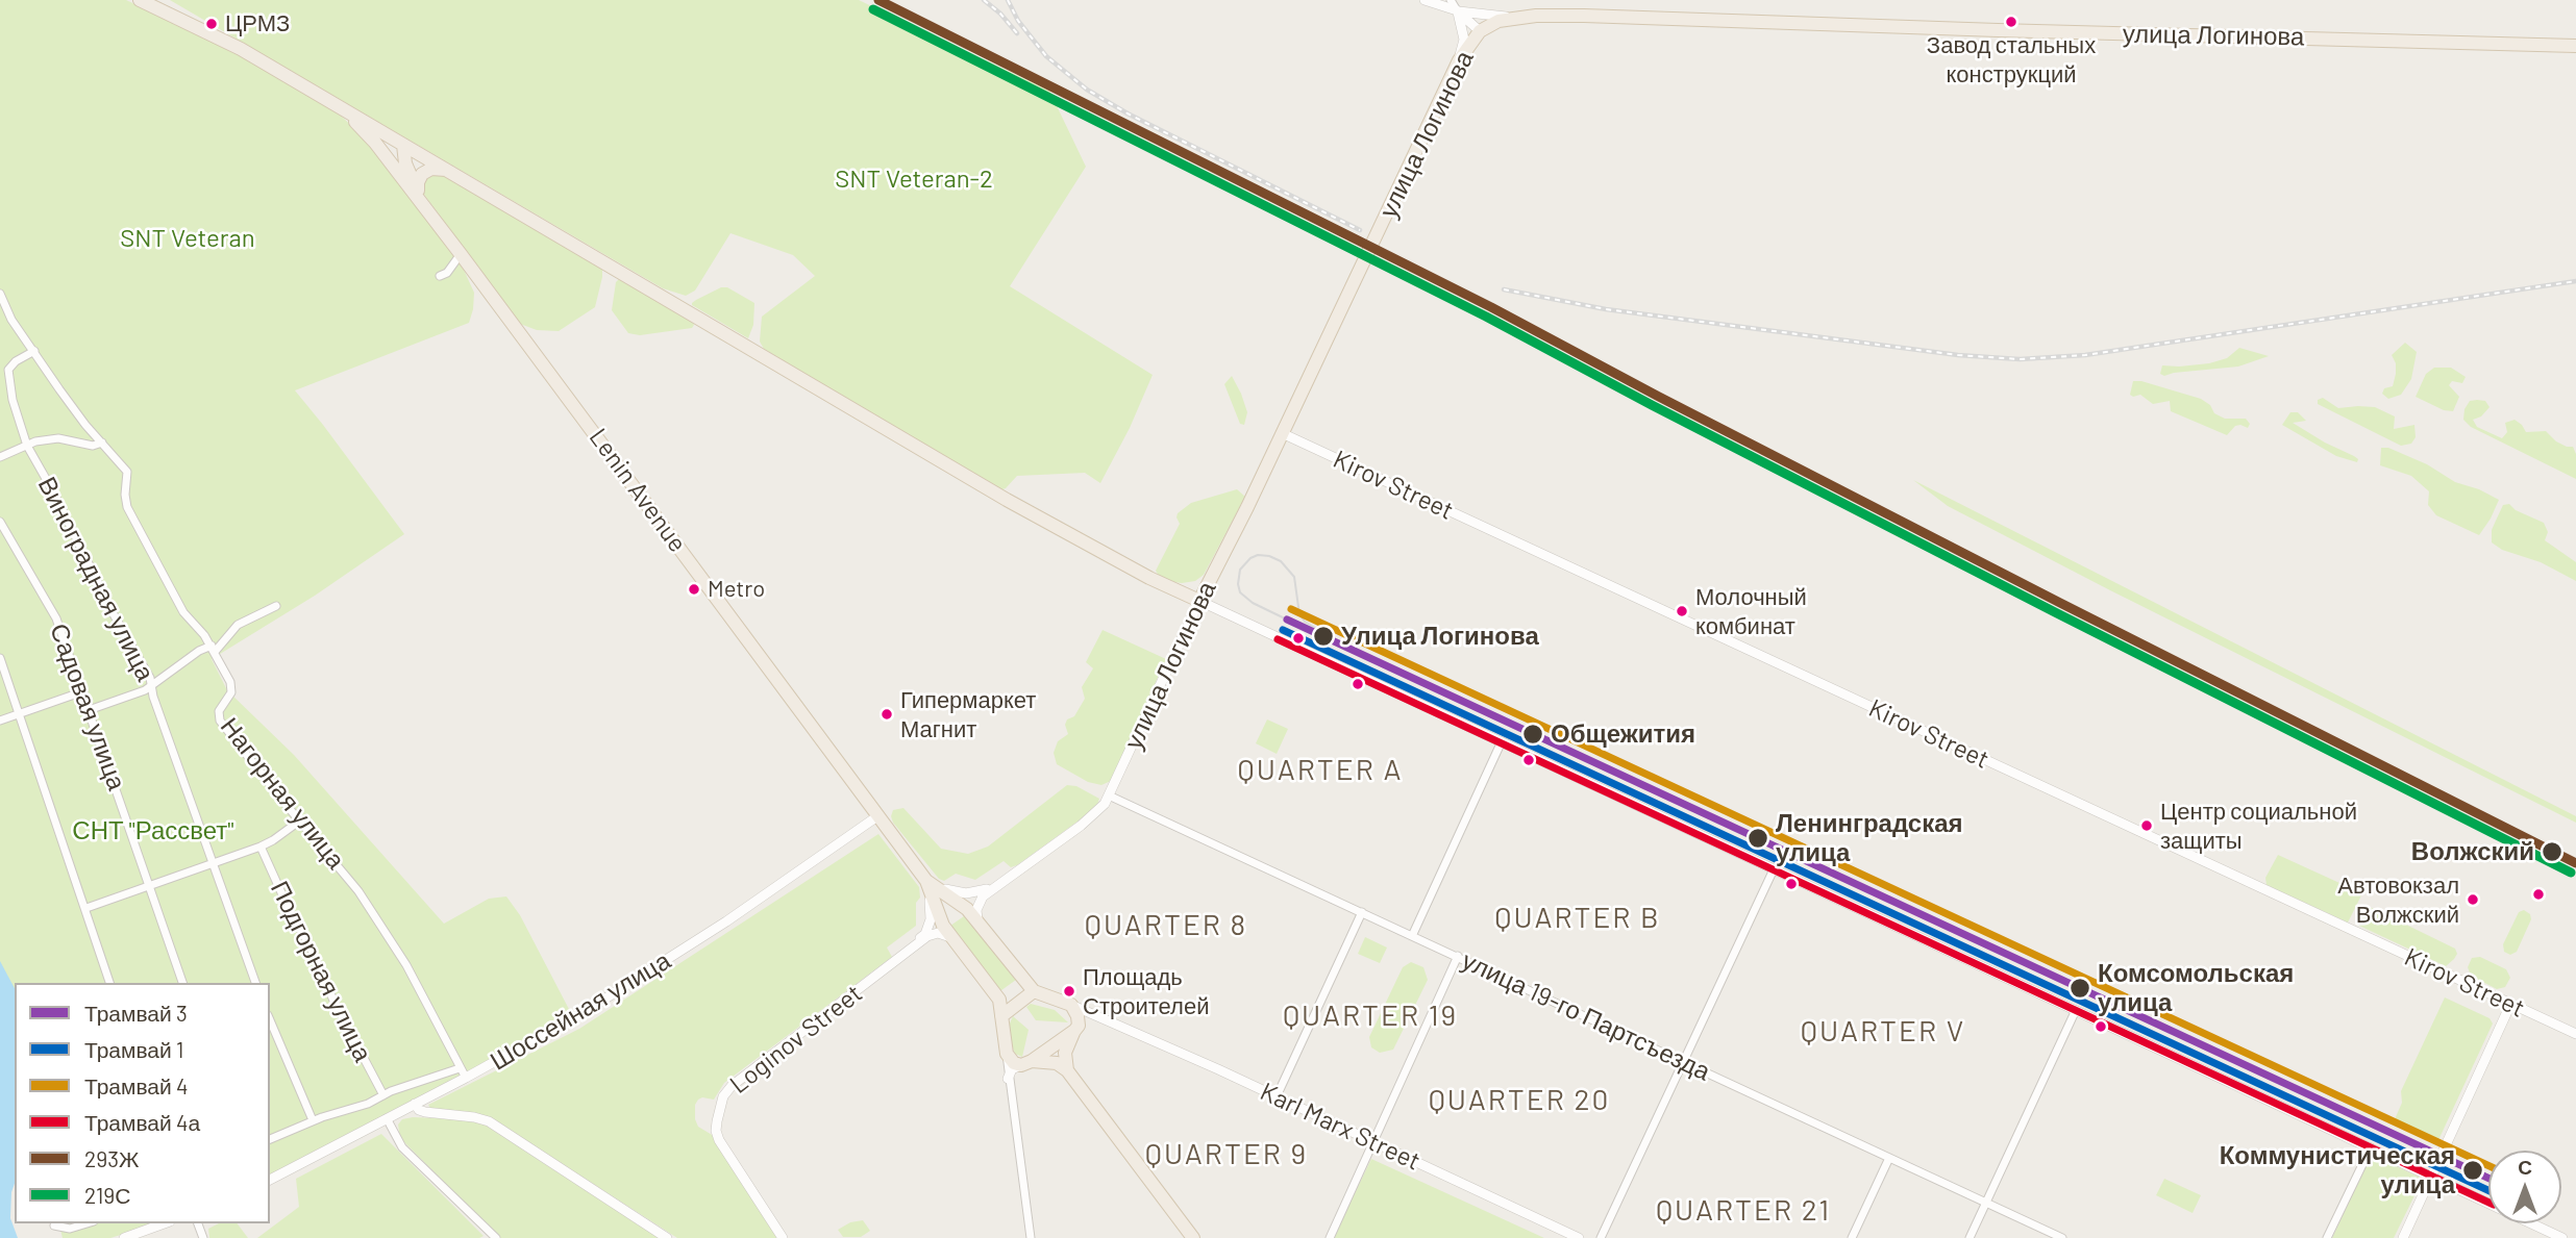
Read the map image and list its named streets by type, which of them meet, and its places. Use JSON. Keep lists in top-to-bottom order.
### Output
{
  "streets": {
    "main road": ["улица Логинова", "Lenin Avenue"],
    "street": [
      "Kirov Street",
      "Виноградная улица",
      "Садовая улица",
      "Нагорная улица",
      "Подгорная улица",
      "Шоссейная улица",
      "улица 19-го Партсъезда",
      "Loginov Street",
      "Karl Marx Street"
    ]
  },
  "crossings": [
    ["улица Логинова", "Kirov Street"],
    ["улица Логинова", "улица 19-го Партсъезда"],
    ["Lenin Avenue", "Шоссейная улица"],
    ["Lenin Avenue", "Karl Marx Street"],
    ["Виноградная улица", "Нагорная улица"],
    ["Нагорная улица", "Шоссейная улица"]
  ],
  "districts": [
    "QUARTER A",
    "QUARTER B",
    "QUARTER 8",
    "QUARTER 19",
    "QUARTER V",
    "QUARTER 20",
    "QUARTER 9",
    "QUARTER 21"
  ],
  "parks": ["SNT Veteran-2", "SNT Veteran", "СНТ \"Рассвет\""],
  "places": [
    "Завод стальных конструкций",
    "ЦРМЗ",
    "Metro",
    "Молочный комбинат",
    "Улица Логинова",
    "Гипермаркет Магнит",
    "Общежития",
    "Центр социальной защиты",
    "Ленинградская улица",
    "Волжский",
    "Автовокзал Волжский",
    "Комсомольская улица",
    "Площадь Строителей",
    "Коммунистическая улица"
  ],
  "lines": [
    "transit line 293Ж",
    "transit line 219С",
    "tram line 4",
    "tram line 3",
    "tram line 1",
    "tram line 4а"
  ],
  "legend": [
    "Трамвай 3",
    "Трамвай 1",
    "Трамвай 4",
    "Трамвай 4а",
    "293Ж",
    "219С"
  ],
  "north": "top"
}
